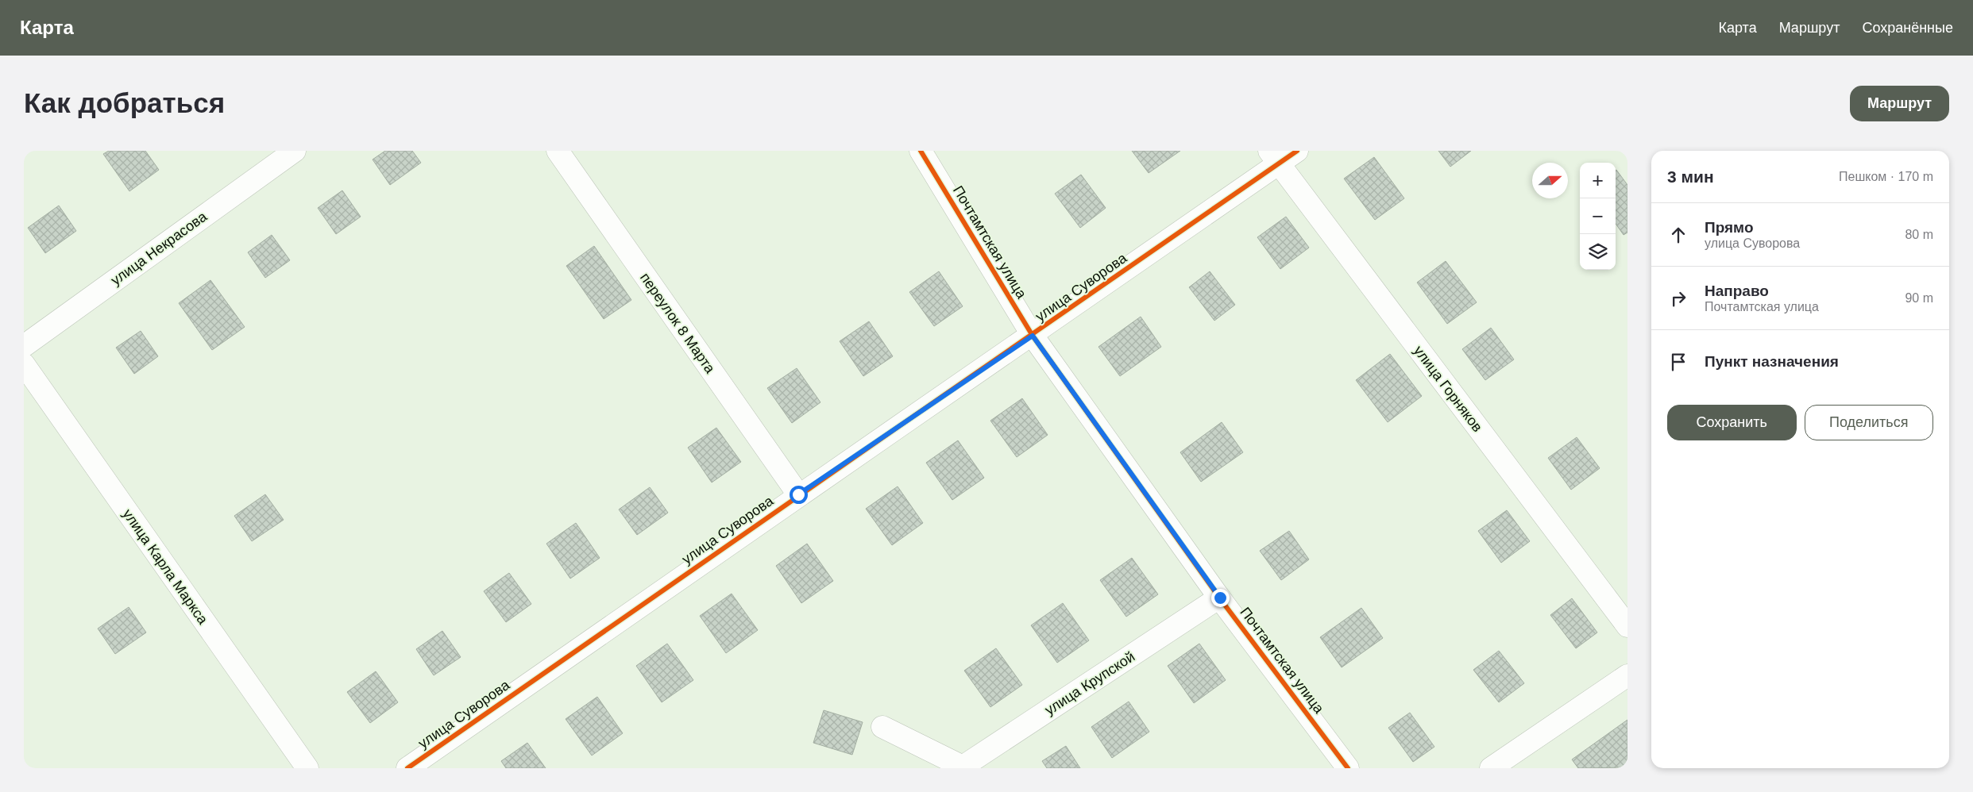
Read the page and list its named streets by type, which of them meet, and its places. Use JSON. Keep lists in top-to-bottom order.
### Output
{
  "streets": {
    "street": [
      "Почтамтская улица",
      "улица Некрасова",
      "улица Суворова",
      "переулок 8 Марта",
      "улица Горняков",
      "улица Карла Маркса",
      "улица Крупской"
    ]
  },
  "crossings": [
    ["Почтамтская улица", "улица Суворова"],
    ["Почтамтская улица", "улица Крупской"],
    ["улица Суворова", "переулок 8 Марта"],
    ["улица Суворова", "улица Горняков"]
  ],
  "north": "right",
  "page": {
    "header": "Карта",
    "nav": ["Карта", "Маршрут", "Сохранённые"],
    "buttons": [
      "Маршрут",
      ["Сохранить", "Поделиться"]
    ],
    "title": "Как добраться",
    "heading": ["3 мин", "Пешком · 170 m"],
    "map_buttons": ["+", "−"],
    "list": [
      ["Прямо", "улица Суворова", "80 m"],
      ["Направо", "Почтамтская улица", "90 m"],
      "Пункт назначения"
    ]
  }
}
